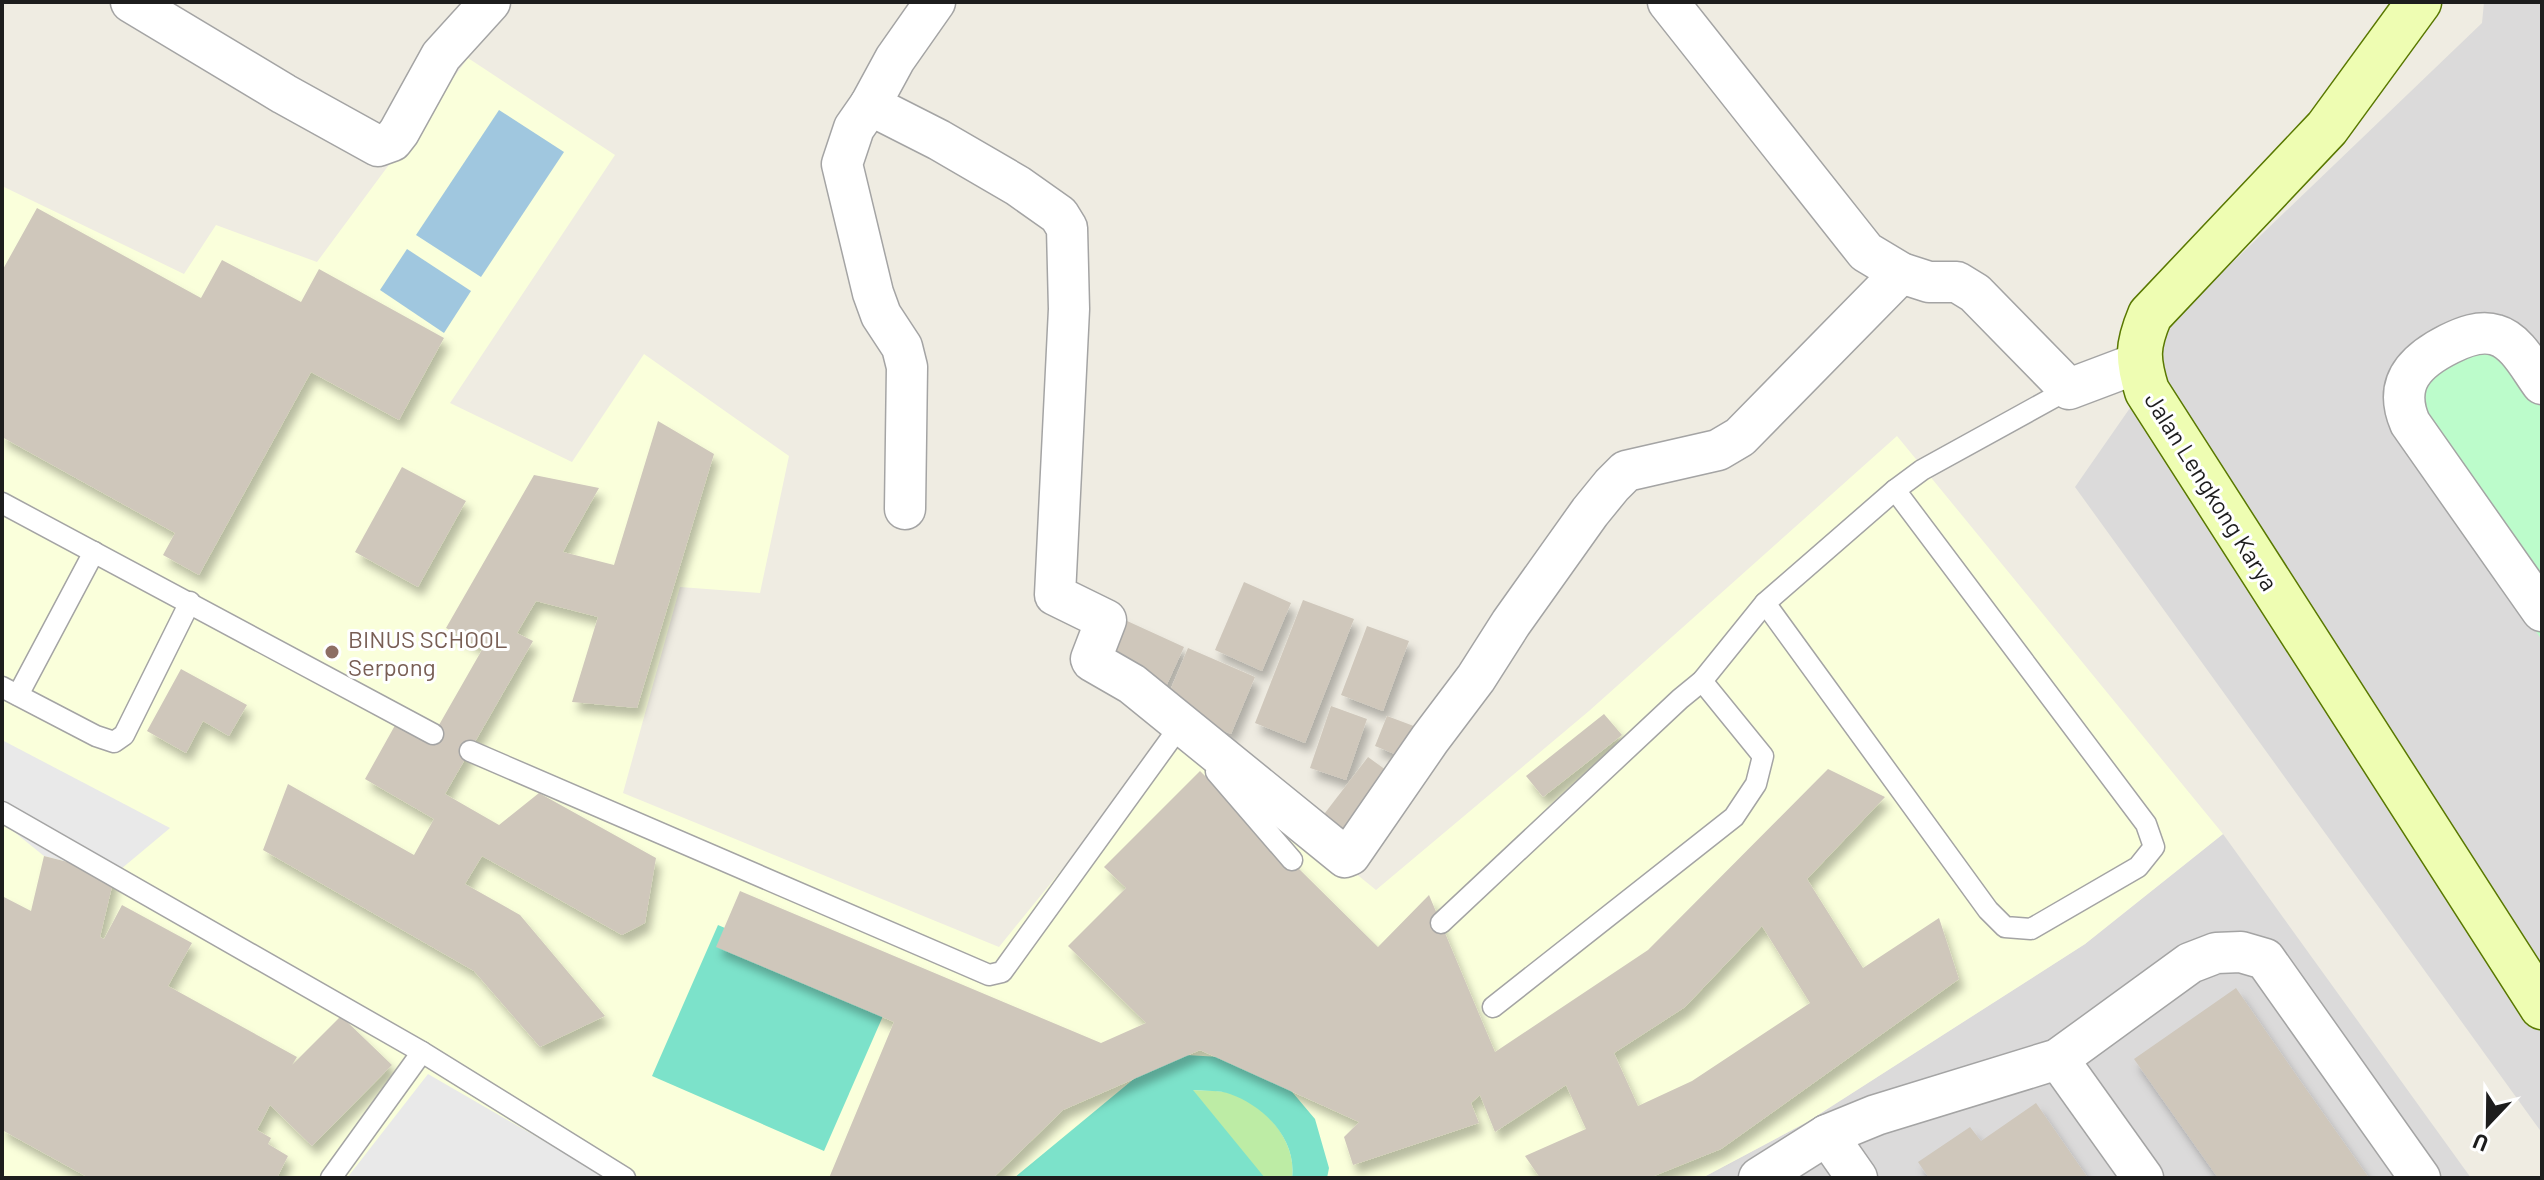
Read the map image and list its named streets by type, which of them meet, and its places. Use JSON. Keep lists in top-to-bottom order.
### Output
{
  "streets": {
    "street": ["Jalan Lengkong Karya"]
  },
  "places": ["BINUS SCHOOL Serpong"],
  "north": "bottom"
}
